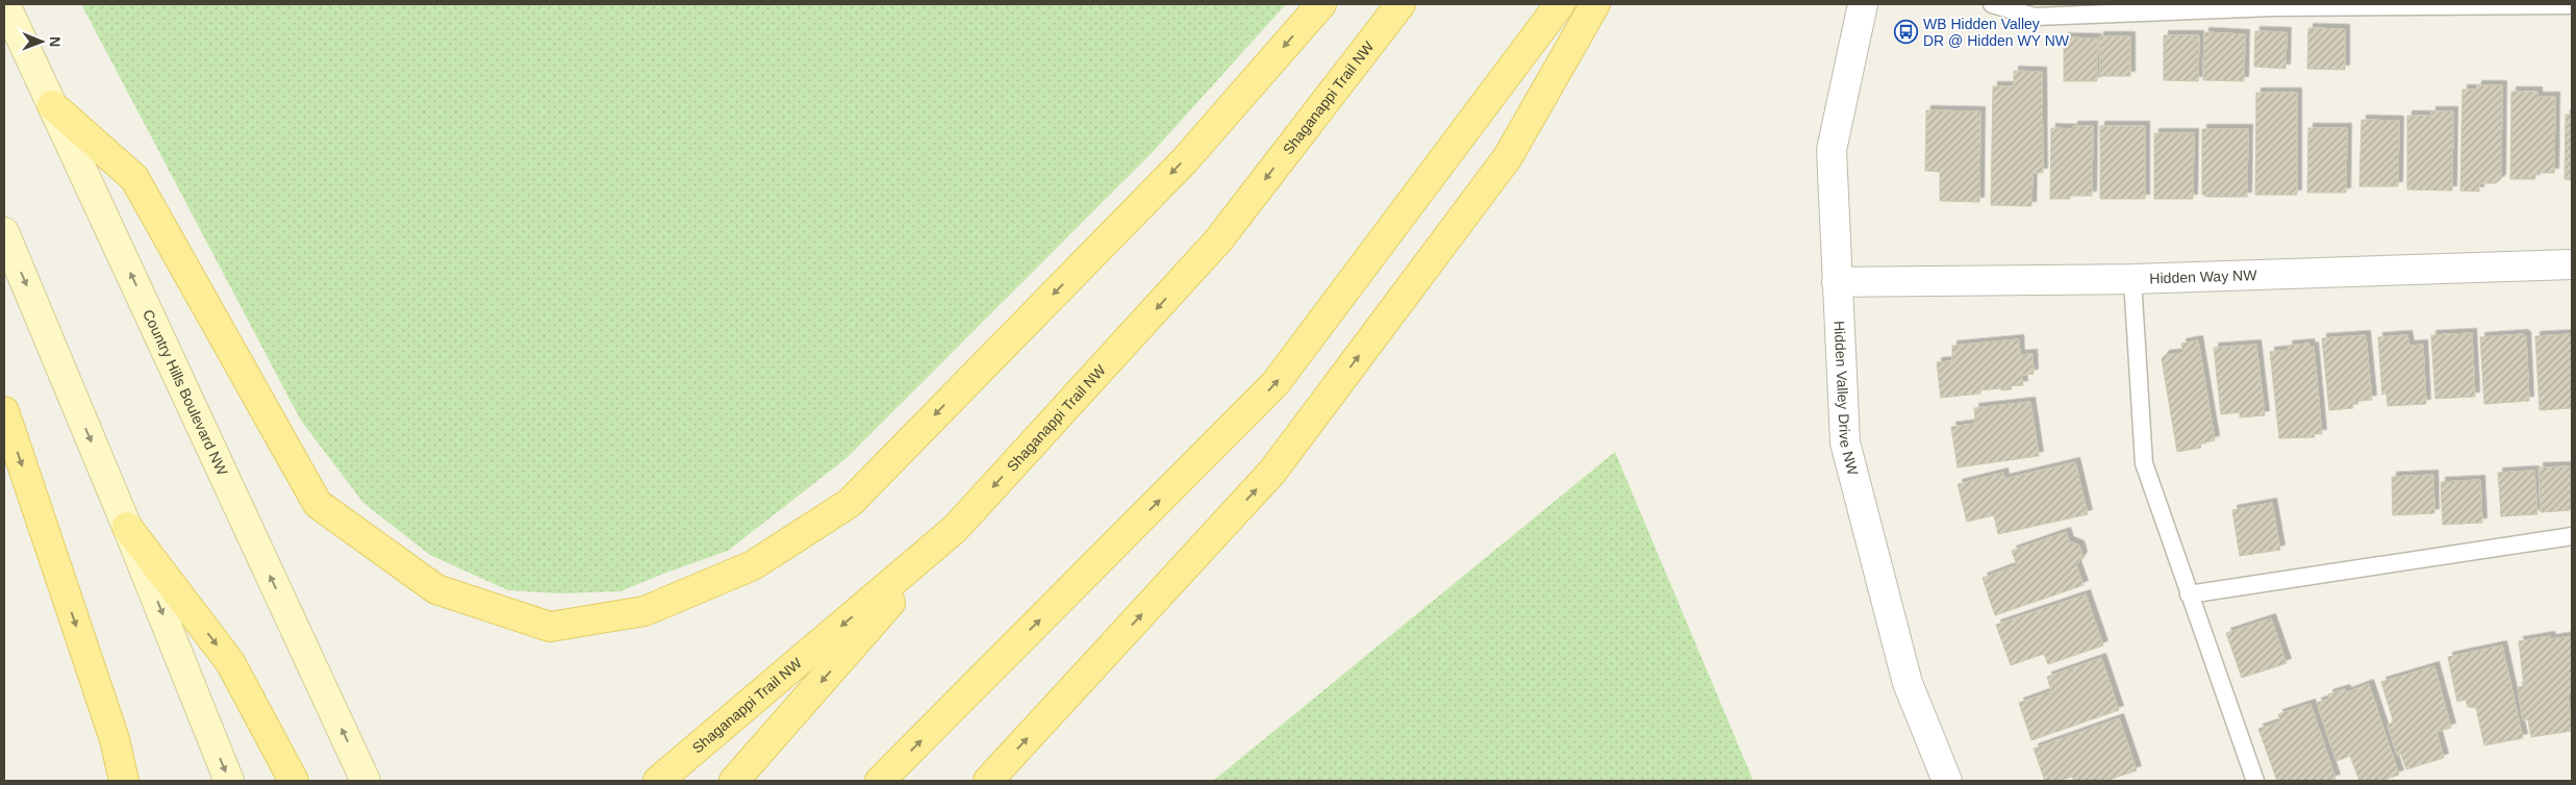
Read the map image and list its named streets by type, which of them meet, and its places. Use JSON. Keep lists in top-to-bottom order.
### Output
{
  "streets": {
    "main road": ["Shaganappi Trail NW", "Country Hills Boulevard NW"],
    "street": ["Hidden Way NW", "Hidden Valley Drive NW"]
  },
  "crossings": [
    ["Hidden Way NW", "Hidden Valley Drive NW"]
  ],
  "places": {
    "bus stop": ["WB Hidden Valley DR @ Hidden WY NW"]
  },
  "north": "right"
}
